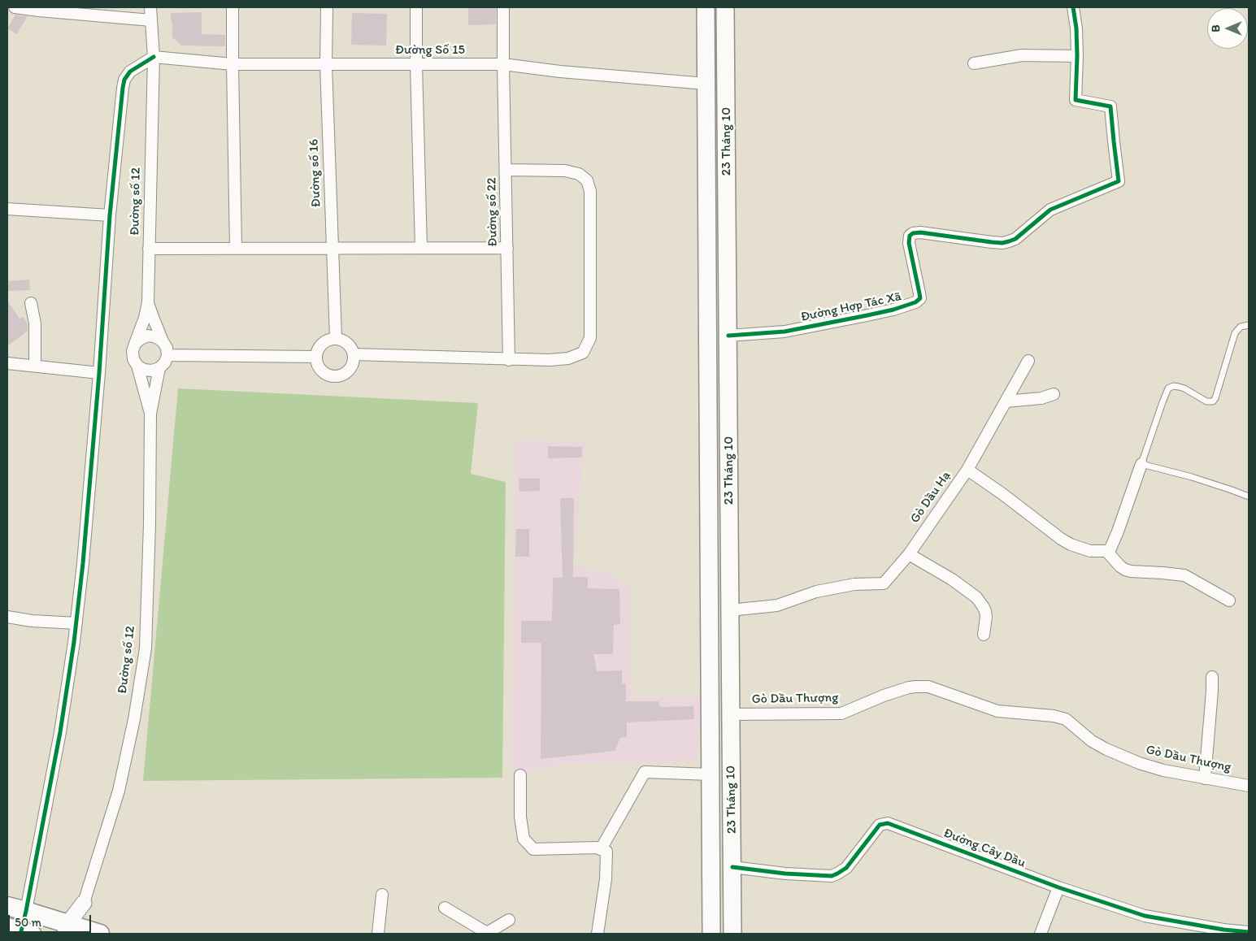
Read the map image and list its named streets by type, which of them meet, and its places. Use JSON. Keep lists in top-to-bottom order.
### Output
{
  "streets": {
    "main road": ["23 Tháng 10"],
    "street": [
      "Đường Số 15",
      "Đường số 16",
      "Đường số 12",
      "Đường số 22",
      "Đường Hợp Tác Xã",
      "Gò Dầu Hạ",
      "Gò Dầu Thượng",
      "Đường Cây Dầu"
    ]
  },
  "crossings": [
    ["Đường Số 15", "23 Tháng 10"],
    ["Đường Số 15", "Đường số 16"],
    ["Đường Số 15", "Đường số 12"],
    ["Đường Số 15", "Đường số 22"],
    ["23 Tháng 10", "Đường Hợp Tác Xã"],
    ["23 Tháng 10", "Gò Dầu Hạ"],
    ["23 Tháng 10", "Gò Dầu Thượng"],
    ["23 Tháng 10", "Đường Cây Dầu"]
  ],
  "scale_bar": "50 m",
  "north": "left"
}
